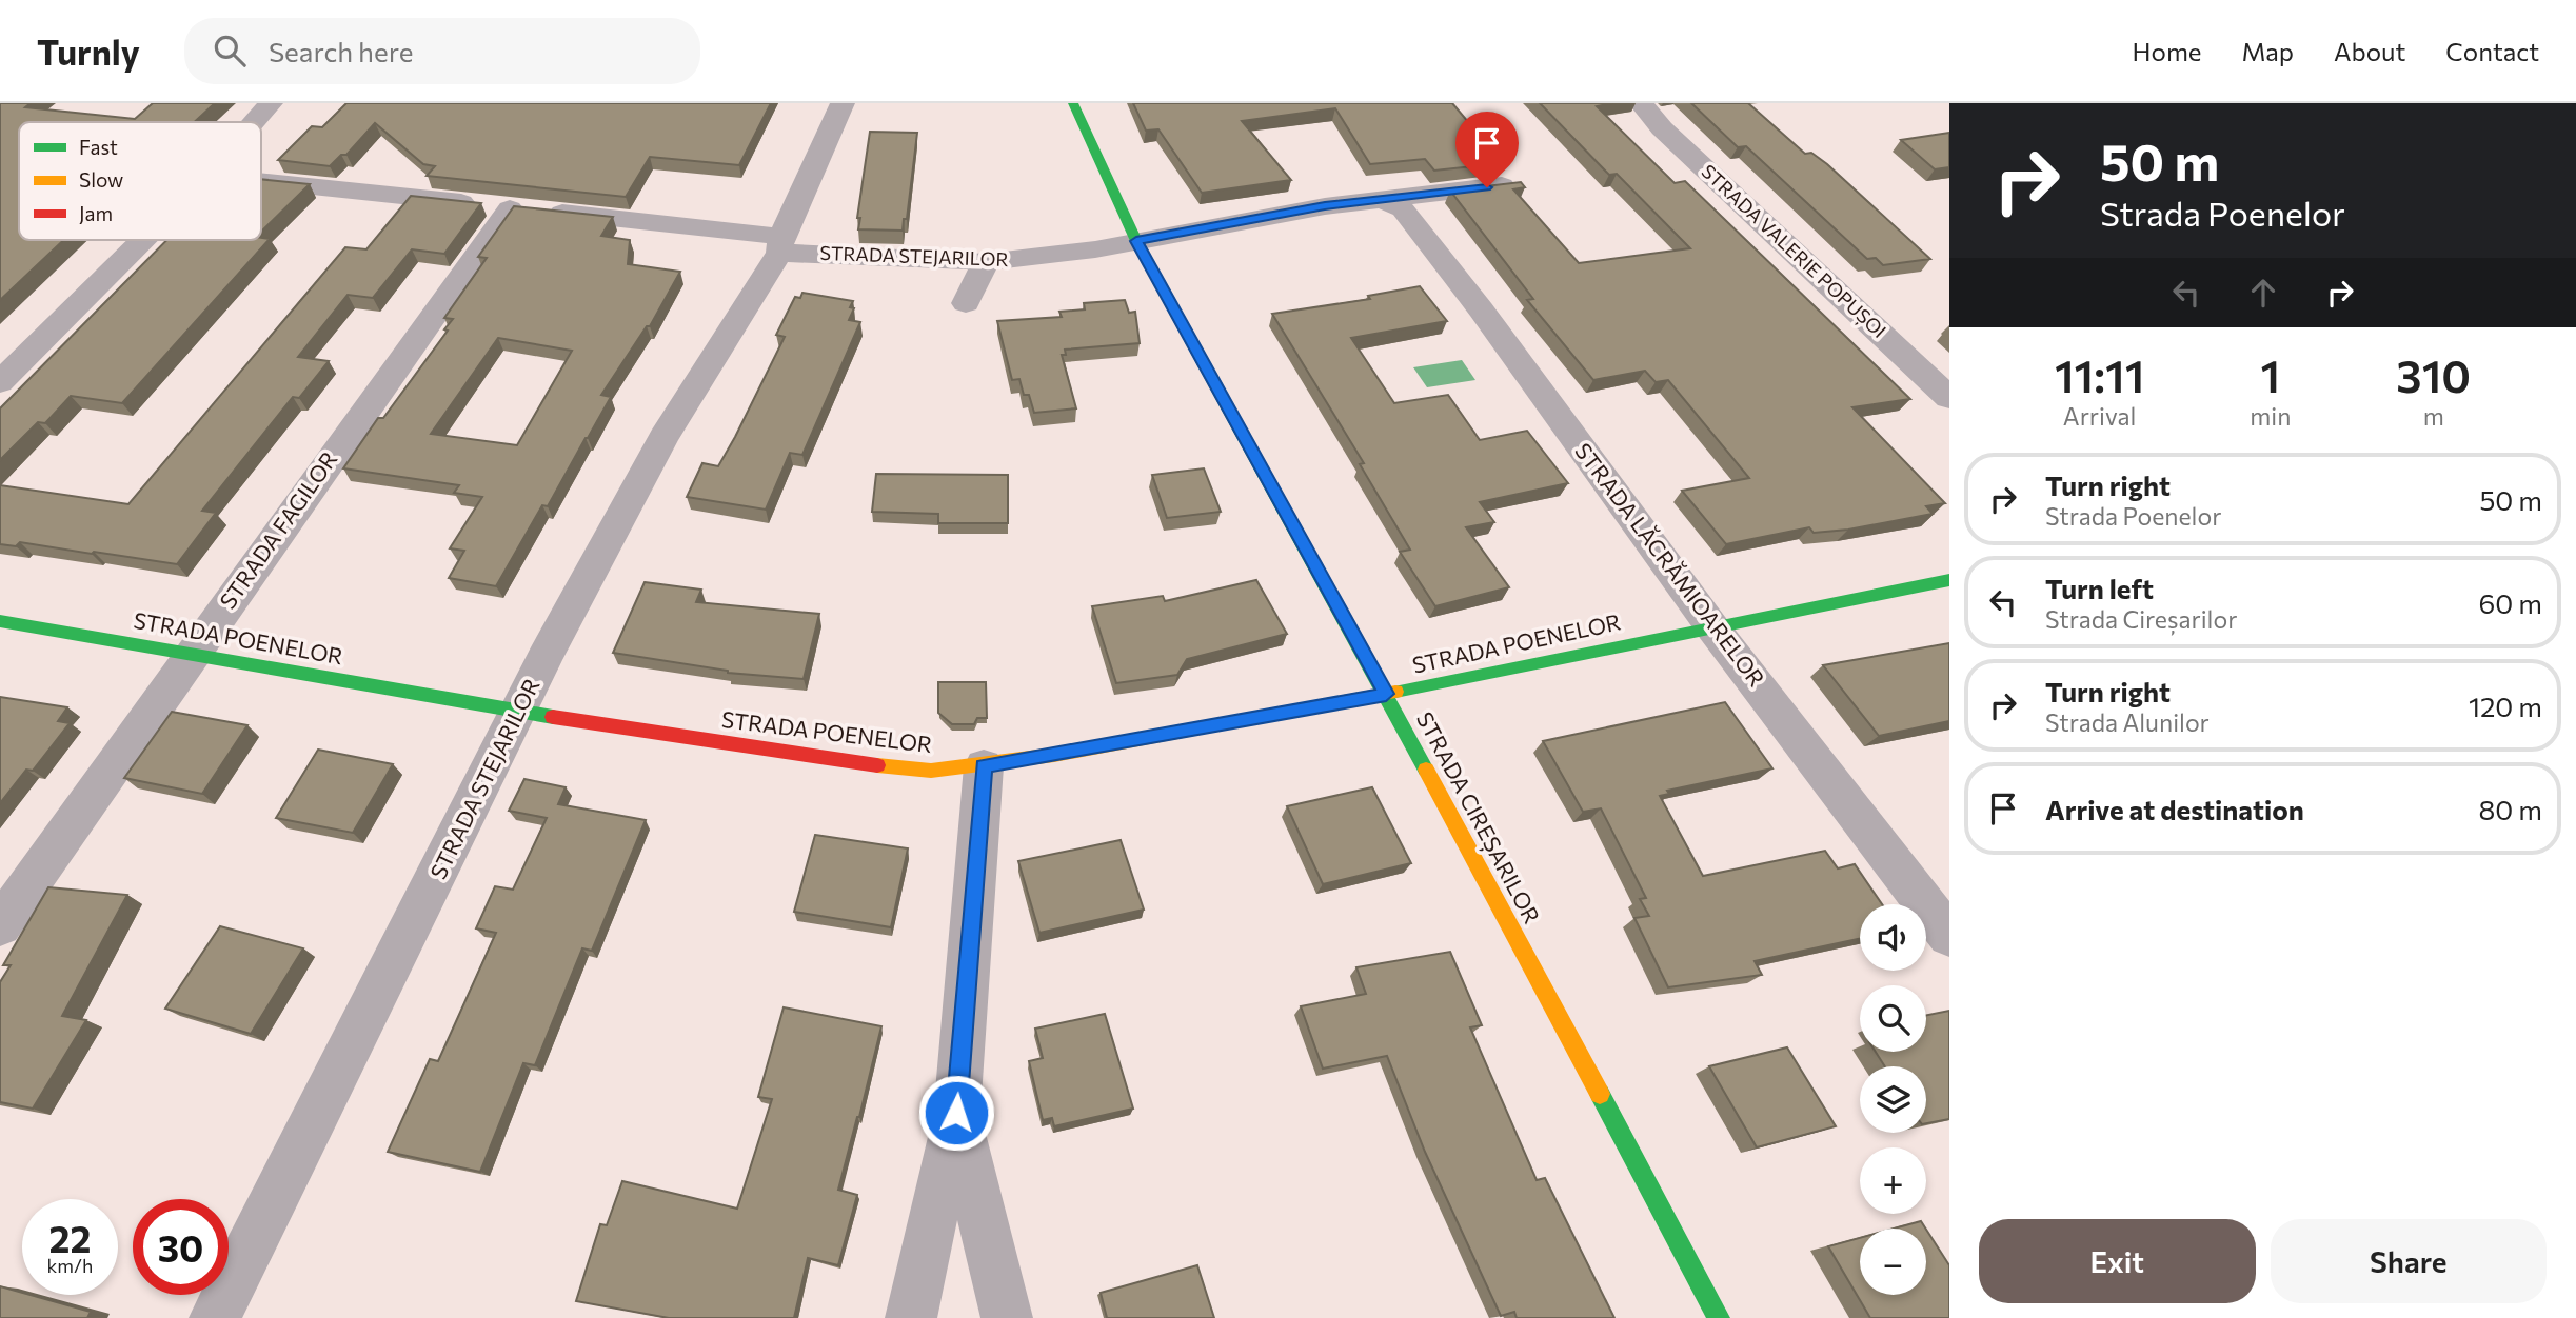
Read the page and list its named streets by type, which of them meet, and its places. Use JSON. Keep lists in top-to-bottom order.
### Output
{
  "streets": {
    "street": [
      "STRADA VALERIE POPUȘOI",
      "STRADA STEJARILOR",
      "STRADA FAGILOR",
      "STRADA LĂCRĂMIOARELOR",
      "STRADA POENELOR",
      "STRADA CIREȘARILOR"
    ]
  },
  "crossings": [
    ["STRADA STEJARILOR", "STRADA LĂCRĂMIOARELOR"],
    ["STRADA STEJARILOR", "STRADA POENELOR"],
    ["STRADA STEJARILOR", "STRADA CIREȘARILOR"],
    ["STRADA FAGILOR", "STRADA POENELOR"],
    ["STRADA LĂCRĂMIOARELOR", "STRADA POENELOR"],
    ["STRADA POENELOR", "STRADA CIREȘARILOR"]
  ],
  "legend": ["Fast", "Slow", "Jam"],
  "page": {
    "header": "Turnly",
    "search": "Search here",
    "nav": [
      "Home",
      "Map",
      "About",
      "Contact"
    ],
    "turn": ["50 m", "Strada Poenelor"],
    "eta": [
      "11:11",
      "Arrival",
      "1",
      "min",
      "310",
      "m"
    ],
    "list": [
      {
        "name": "Turn right",
        "note": "Strada Poenelor",
        "value": "50 m"
      },
      {
        "name": "Turn left",
        "note": "Strada Cireșarilor",
        "value": "60 m"
      },
      {
        "name": "Turn right",
        "note": "Strada Alunilor",
        "value": "120 m"
      },
      {
        "name": "Arrive at destination",
        "value": "80 m"
      }
    ],
    "map_buttons": ["+", "−"],
    "speed": "22 km/h",
    "limit": "30",
    "buttons": ["Exit", "Share"]
  }
}
